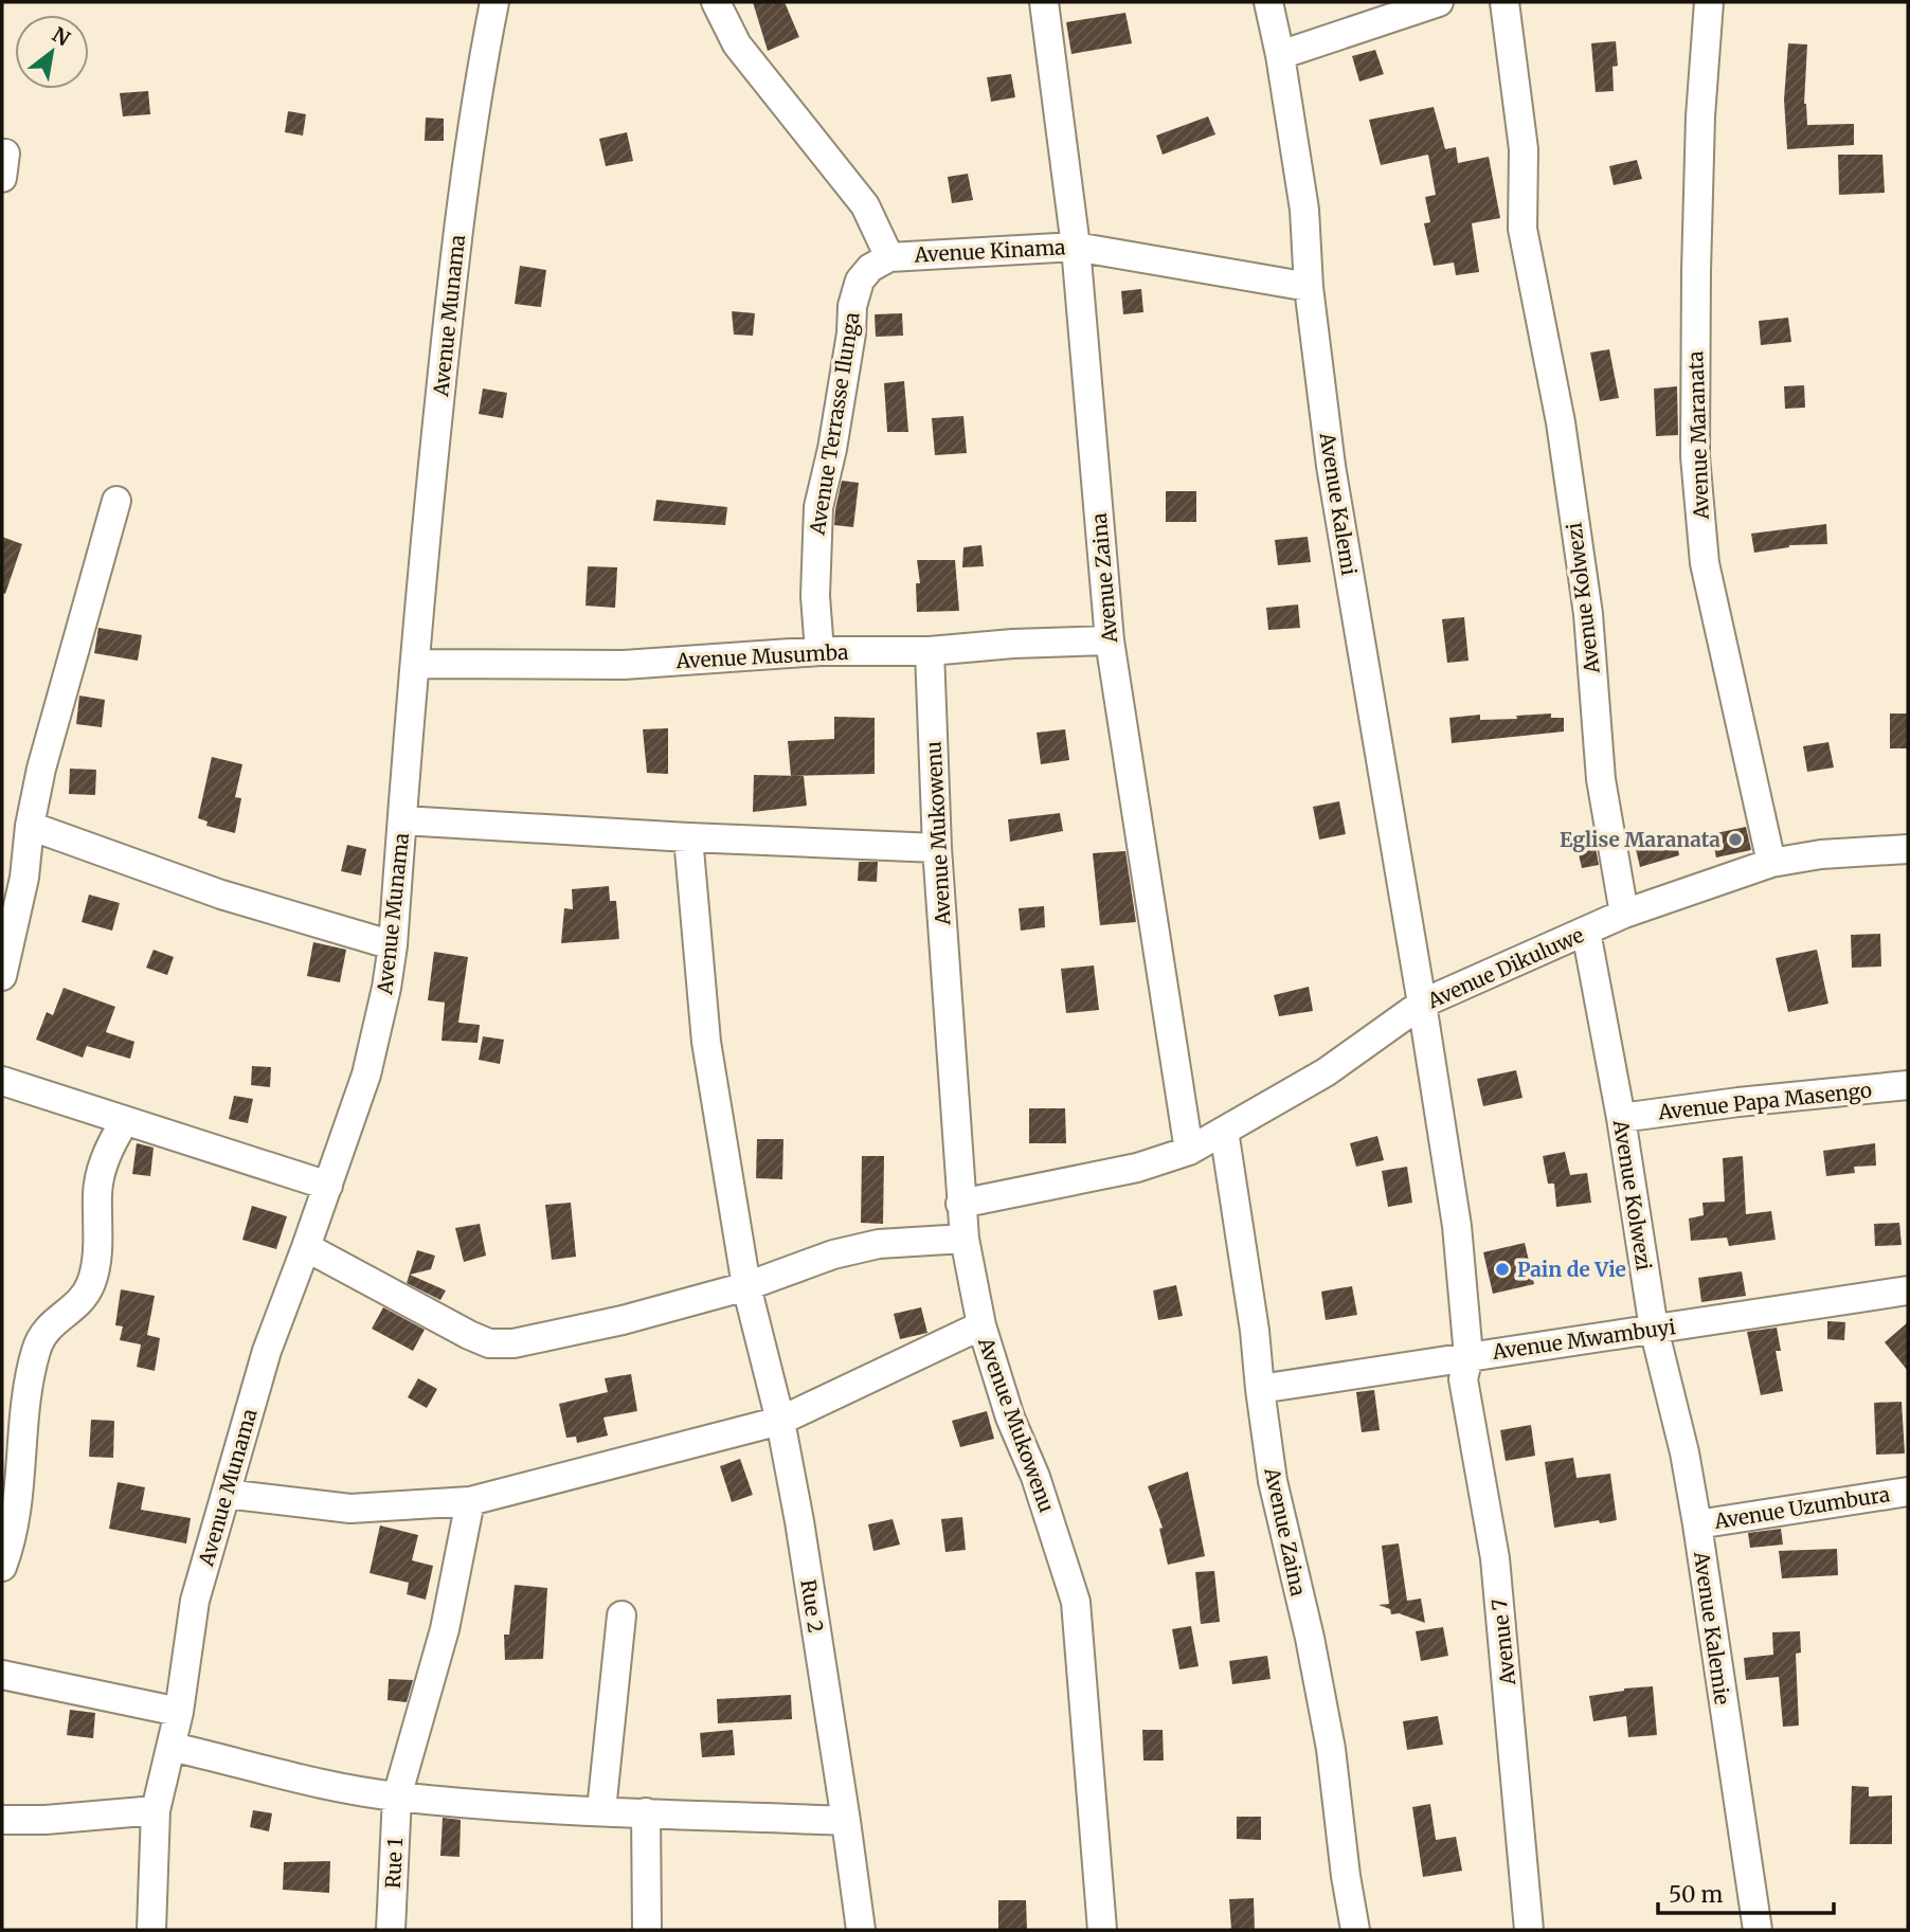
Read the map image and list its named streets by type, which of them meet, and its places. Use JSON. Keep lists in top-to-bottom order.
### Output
{
  "streets": {
    "street": [
      "Avenue Kinama",
      "Avenue Munama",
      "Avenue Terrasse Ilunga",
      "Avenue Maranata",
      "Avenue Kalemi",
      "Avenue Zaina",
      "Avenue Kolwezi",
      "Avenue Musumba",
      "Avenue Mukowenu",
      "Avenue Dikuluwe",
      "Avenue Papa Masengo",
      "Avenue Mwambuyi",
      "Avenue Uzumbura",
      "Rue 2",
      "Avenue Kalemie",
      "Avenue 7",
      "Rue 1"
    ]
  },
  "crossings": [
    ["Avenue Kinama", "Avenue Terrasse Ilunga"],
    ["Avenue Kinama", "Avenue Kalemi"],
    ["Avenue Kinama", "Avenue Zaina"],
    ["Avenue Munama", "Avenue Musumba"],
    ["Avenue Terrasse Ilunga", "Avenue Musumba"],
    ["Avenue Maranata", "Avenue Dikuluwe"],
    ["Avenue Kalemi", "Avenue Dikuluwe"],
    ["Avenue Kalemi", "Avenue Mwambuyi"],
    ["Avenue Kalemi", "Avenue 7"],
    ["Avenue Zaina", "Avenue Musumba"],
    ["Avenue Zaina", "Avenue Dikuluwe"],
    ["Avenue Zaina", "Avenue Mwambuyi"],
    ["Avenue Kolwezi", "Avenue Dikuluwe"],
    ["Avenue Kolwezi", "Avenue Papa Masengo"],
    ["Avenue Kolwezi", "Avenue Mwambuyi"],
    ["Avenue Kolwezi", "Avenue Kalemie"],
    ["Avenue Musumba", "Avenue Mukowenu"],
    ["Avenue Mukowenu", "Avenue Dikuluwe"],
    ["Avenue Mwambuyi", "Avenue Kalemie"],
    ["Avenue Mwambuyi", "Avenue 7"],
    ["Avenue Uzumbura", "Avenue Kalemie"]
  ],
  "places": ["Eglise Maranata", "Pain de Vie"],
  "scale_bar": "50 m",
  "north": "top right"
}
